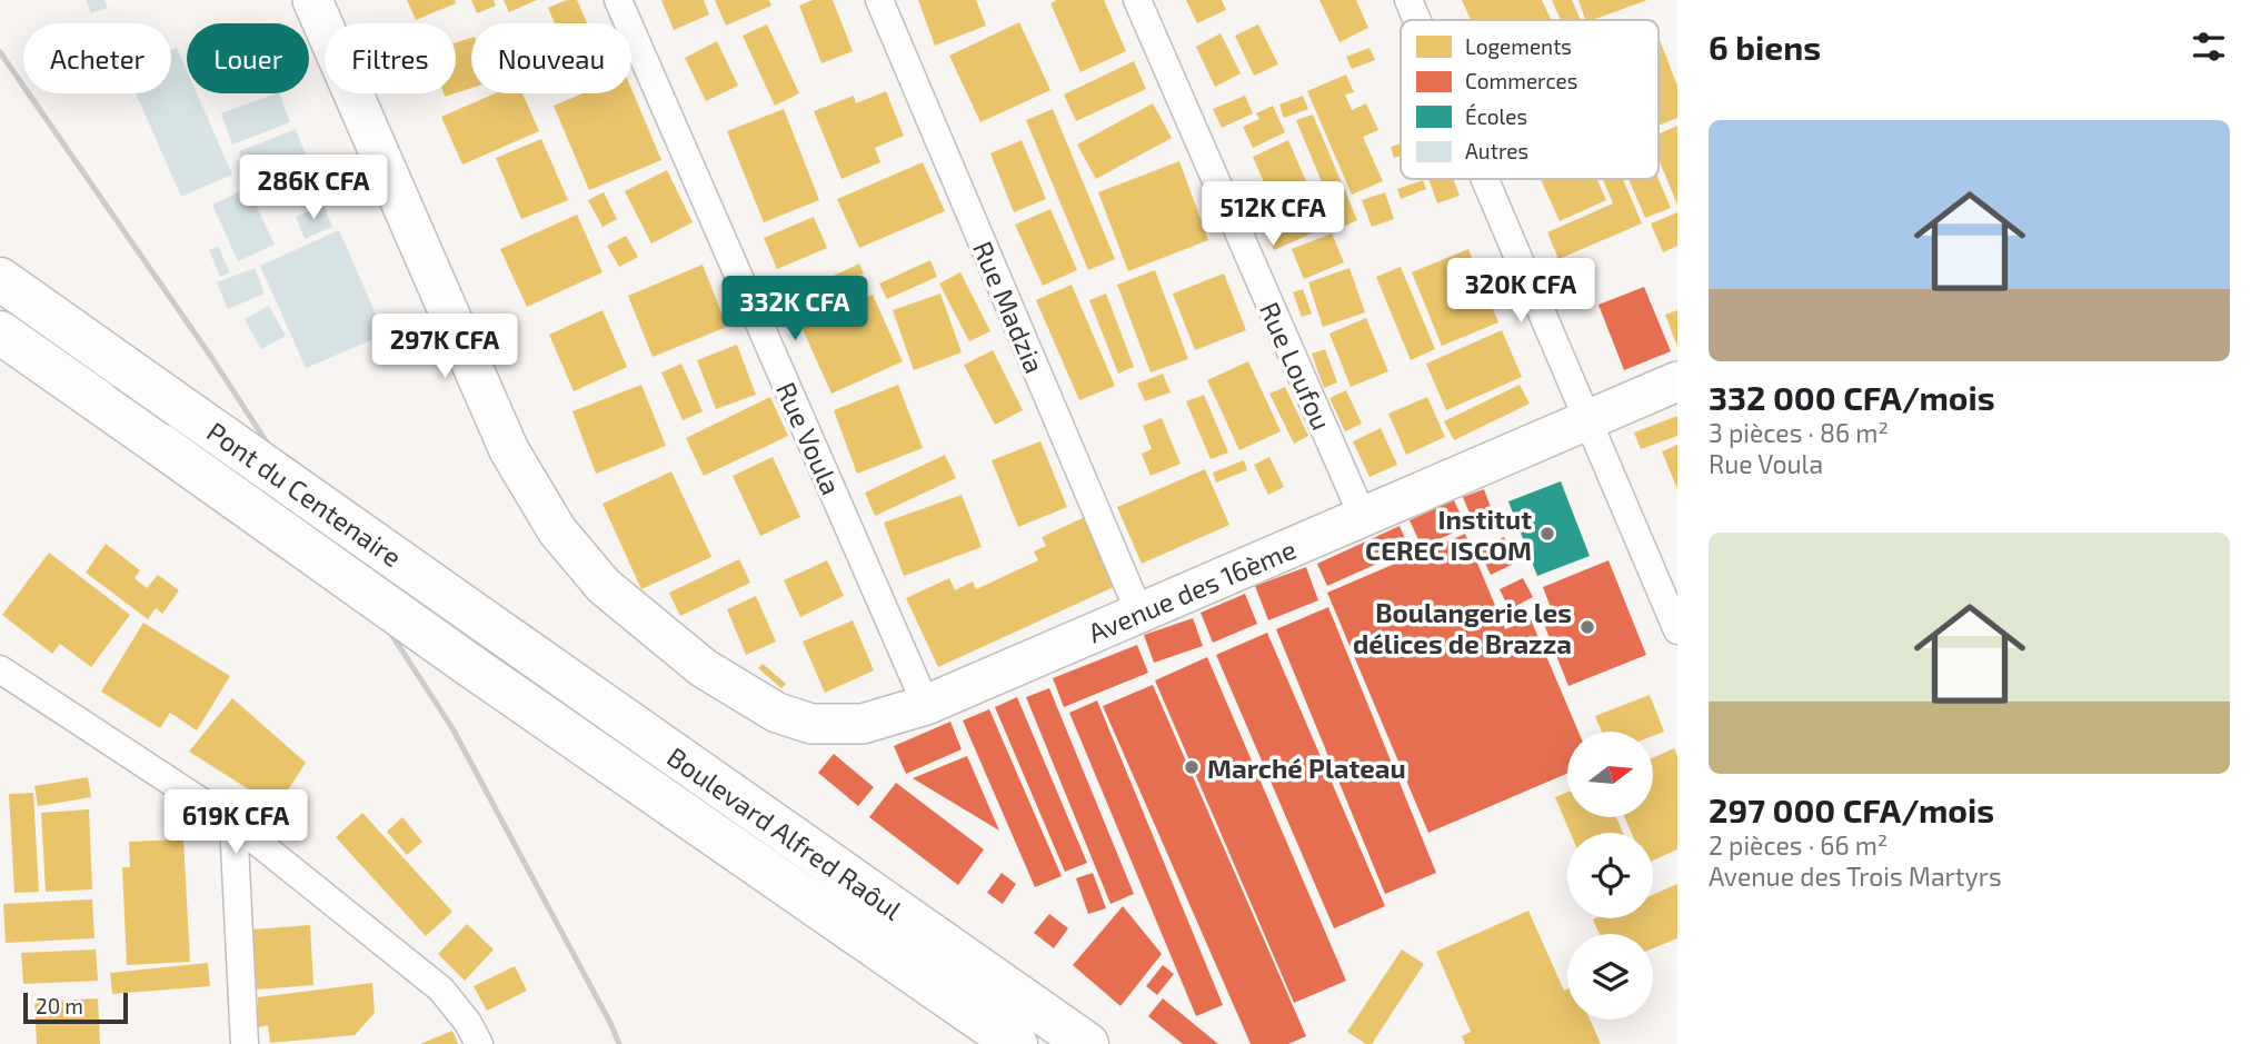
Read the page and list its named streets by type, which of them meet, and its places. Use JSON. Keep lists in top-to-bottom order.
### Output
{
  "streets": {
    "main road": ["Pont du Centenaire", "Avenue des 16ème", "Boulevard Alfred Raôul"],
    "street": ["Rue Madzia", "Rue Loufou", "Rue Voula"]
  },
  "crossings": [
    ["Rue Madzia", "Avenue des 16ème"],
    ["Rue Loufou", "Avenue des 16ème"],
    ["Rue Voula", "Avenue des 16ème"],
    ["Pont du Centenaire", "Boulevard Alfred Raôul"]
  ],
  "places": ["Institut CEREC ISCOM", "Boulangerie les délices de Brazza", "Marché Plateau"],
  "legend": [
    "Logements",
    "Commerces",
    "Écoles",
    "Autres"
  ],
  "scale_bar": "20 m",
  "north": "right",
  "page": {
    "heading": "6 biens",
    "chip": [
      "Acheter",
      "Louer",
      "Filtres",
      "Nouveau"
    ],
    "list": [
      {
        "name": "332 000 CFA/mois",
        "note": "3 pièces · 86 m² · Rue Voula"
      },
      {
        "name": "297 000 CFA/mois",
        "note": "2 pièces · 66 m² · Avenue des Trois Martyrs"
      }
    ],
    "price": [
      "286K CFA",
      "512K CFA",
      "320K CFA",
      "332K CFA",
      "297K CFA",
      "619K CFA"
    ],
    "scale": "20 m"
  }
}
